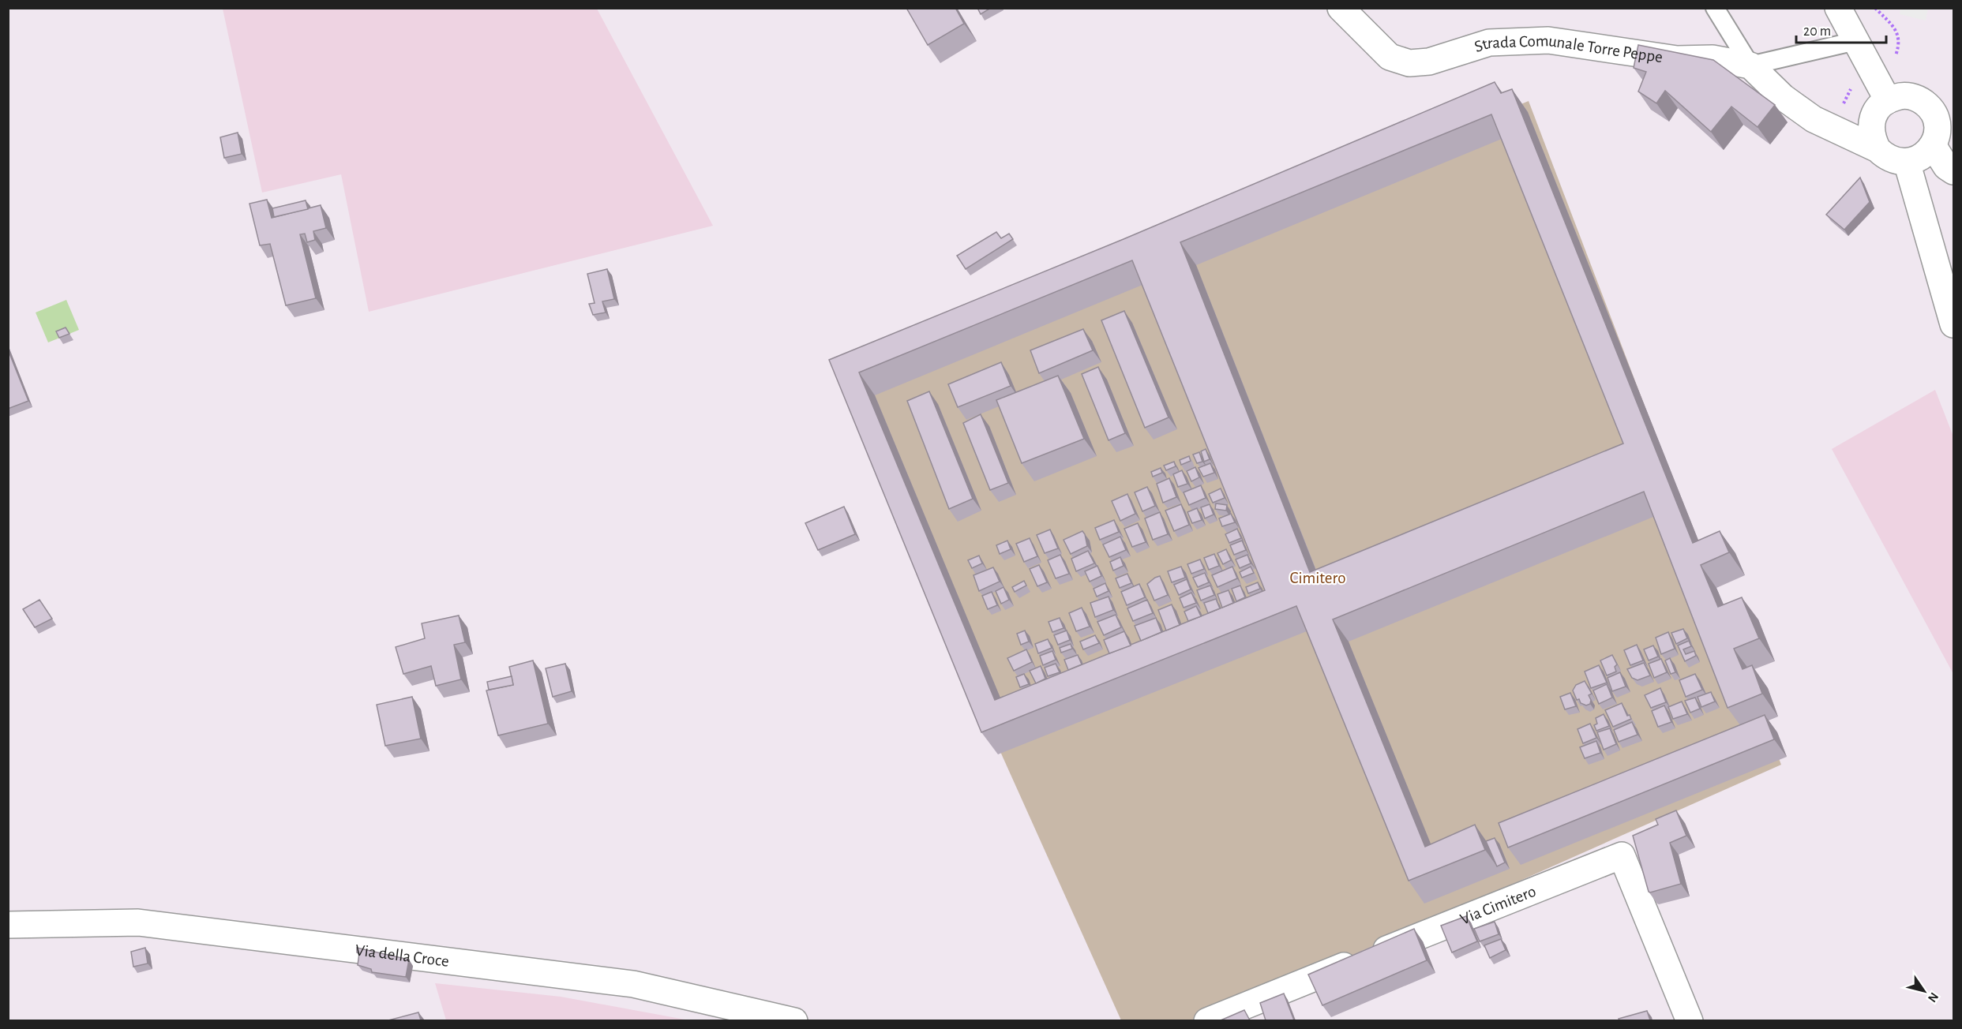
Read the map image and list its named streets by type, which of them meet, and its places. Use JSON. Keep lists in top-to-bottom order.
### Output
{
  "streets": {
    "street": ["Strada Comunale Torre Peppe", "Via Cimitero", "Via della Croce"]
  },
  "parks": ["Cimitero"],
  "scale_bar": "20 m",
  "north": "bottom right"
}
